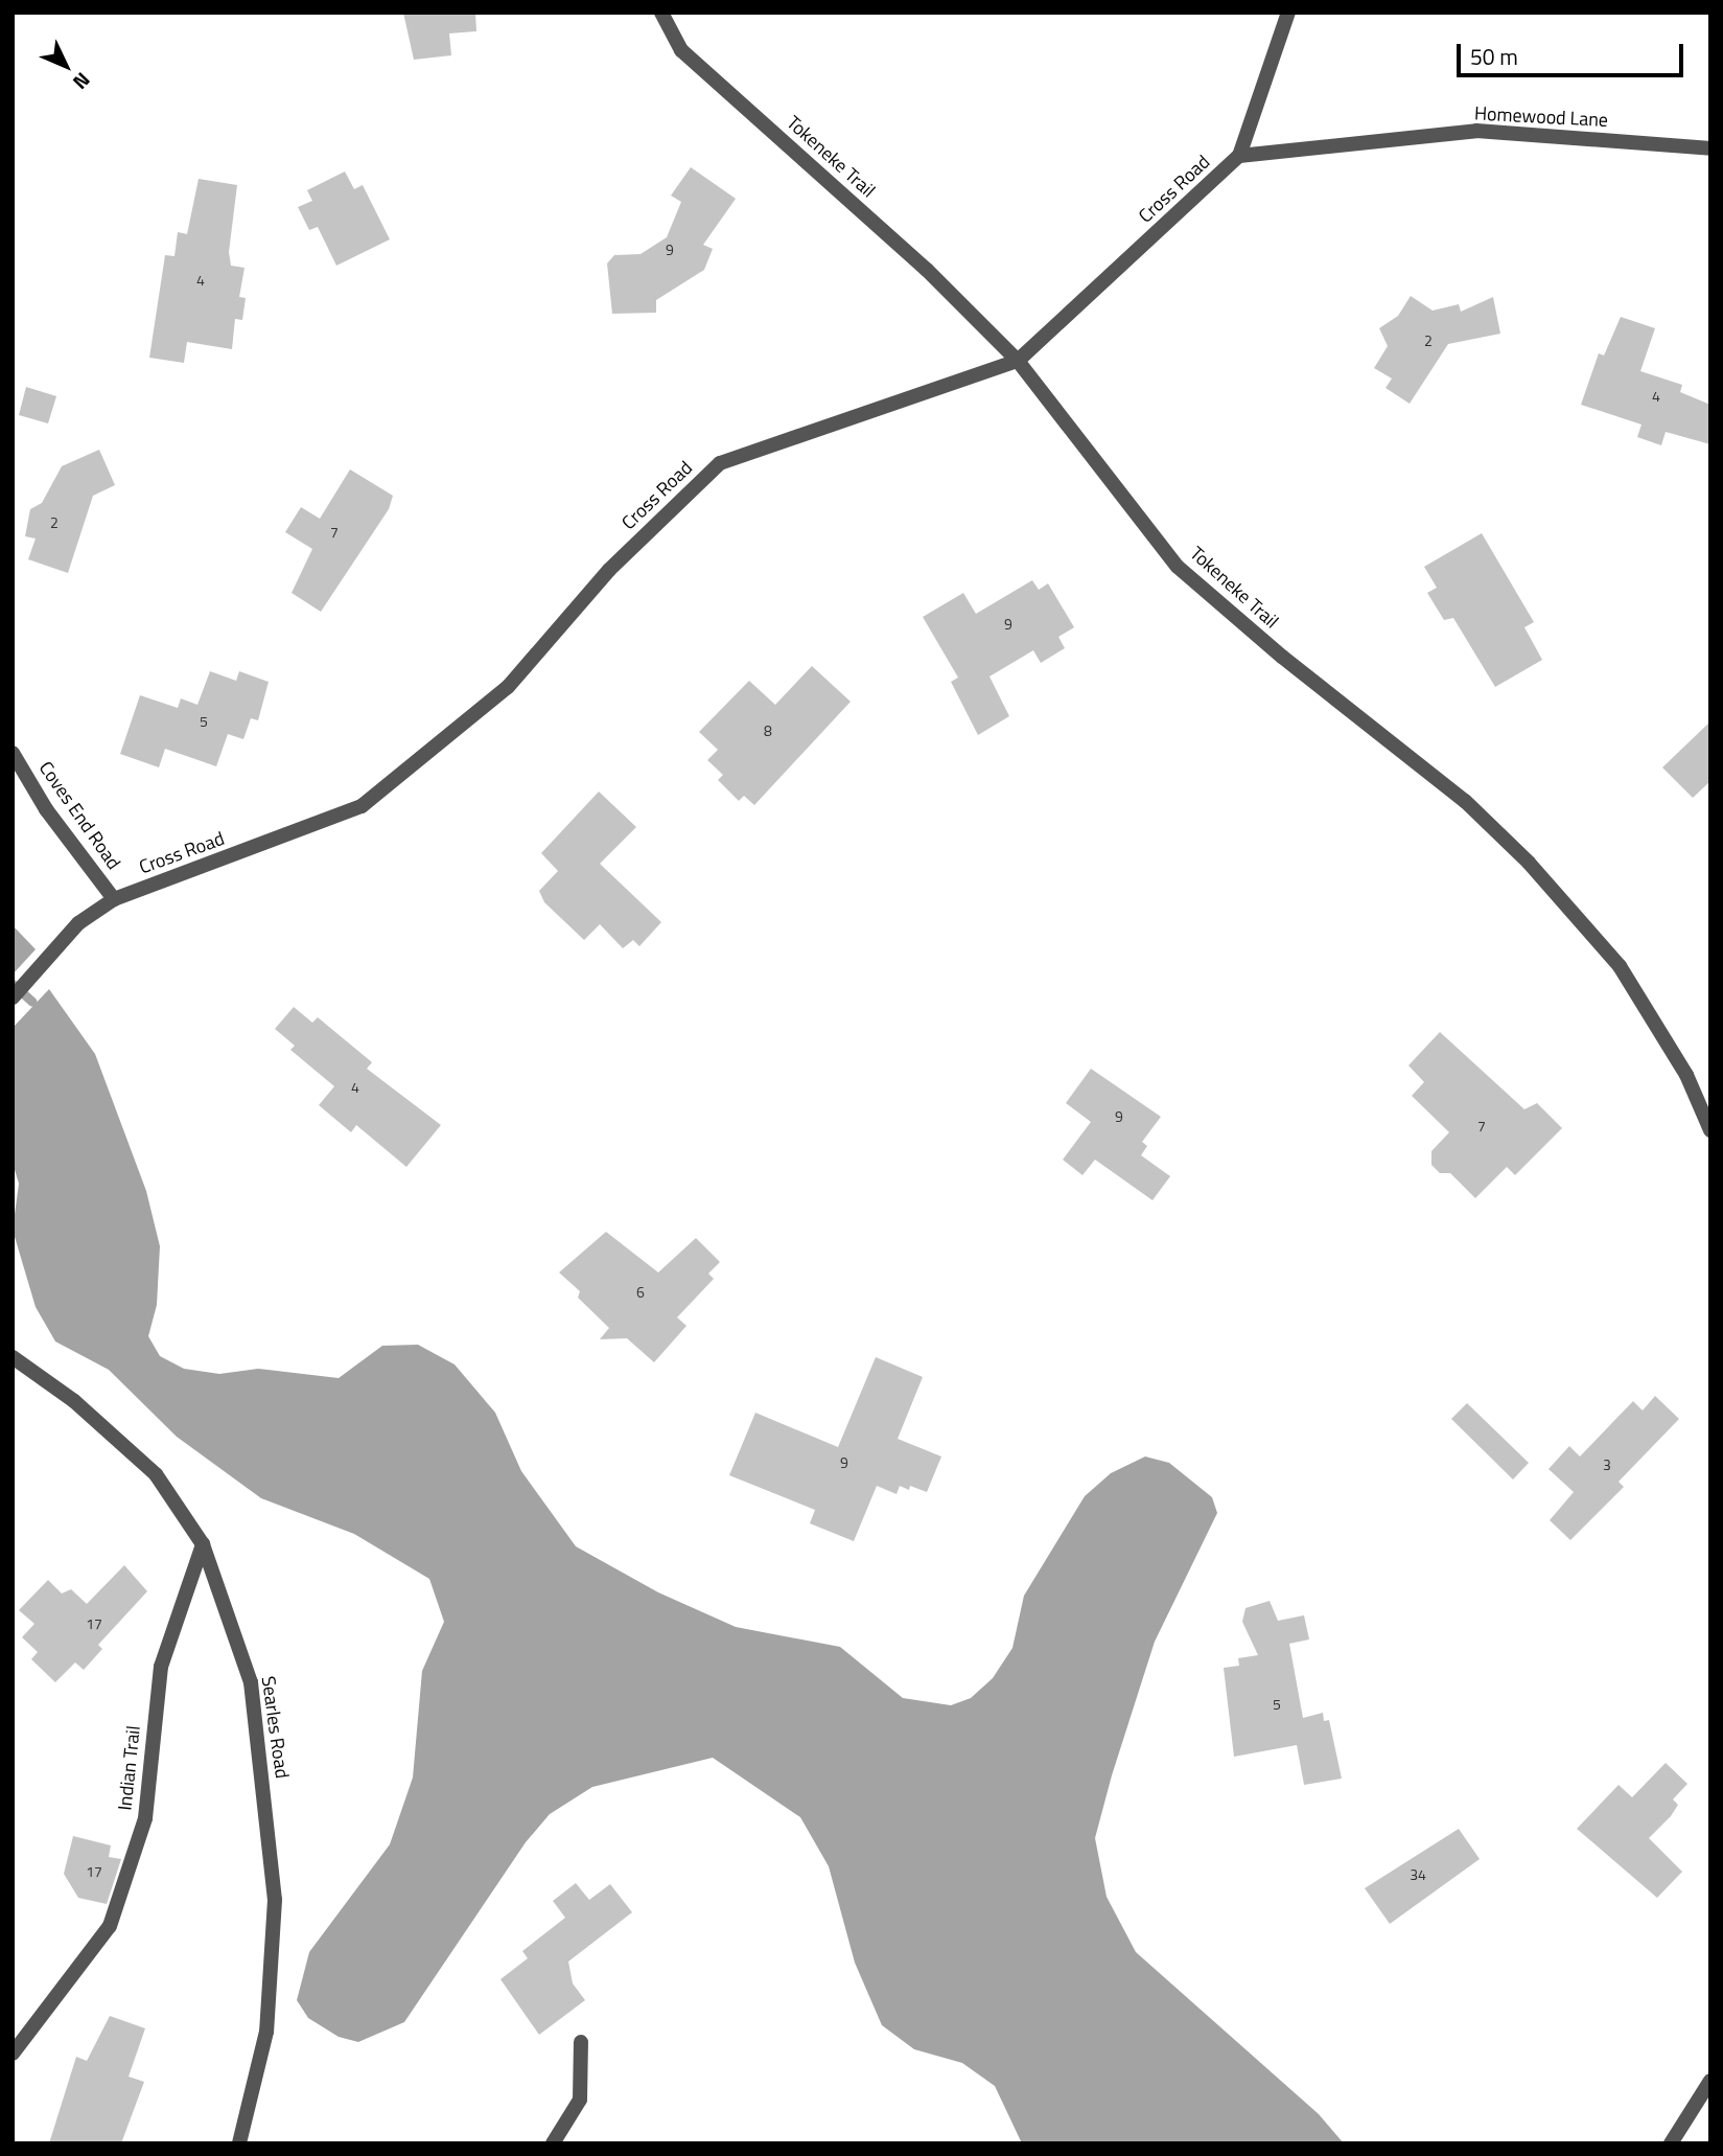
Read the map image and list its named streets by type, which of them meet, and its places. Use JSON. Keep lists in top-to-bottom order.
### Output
{
  "streets": {
    "street": [
      "Homewood Lane",
      "Tokeneke Trail",
      "Cross Road",
      "Coves End Road",
      "Searles Road",
      "Indian Trail"
    ]
  },
  "crossings": [
    ["Homewood Lane", "Cross Road"],
    ["Tokeneke Trail", "Cross Road"],
    ["Cross Road", "Coves End Road"],
    ["Searles Road", "Indian Trail"]
  ],
  "house_numbers": [
    "9",
    "4",
    "2",
    "4",
    "2",
    "7",
    "9",
    "5",
    "8",
    "4",
    "9",
    "7",
    "6",
    "9",
    "3",
    "17",
    "5",
    "17",
    "34"
  ],
  "scale_bar": "50 m",
  "north": "bottom right"
}
